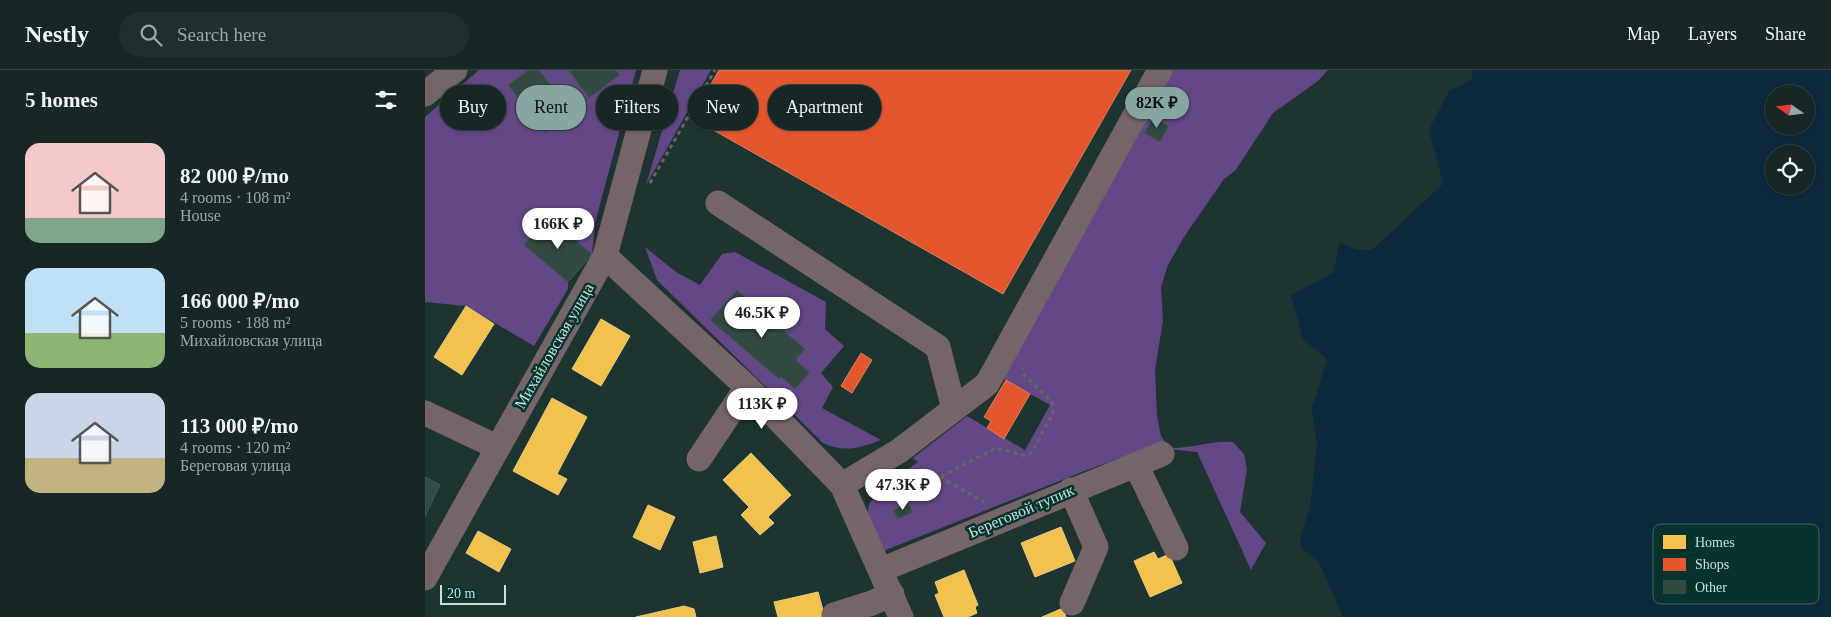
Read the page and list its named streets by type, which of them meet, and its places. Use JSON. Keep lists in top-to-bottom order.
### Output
{
  "streets": {
    "street": ["Михайловская улица", "Береговой тупик"]
  },
  "legend": ["Homes", "Shops", "Other"],
  "scale_bar": "20 m",
  "north": "left",
  "page": {
    "header": "Nestly",
    "search": "Search here",
    "nav": ["Map", "Layers", "Share"],
    "heading": "5 homes",
    "chip": [
      "Buy",
      "Rent",
      "Filters",
      "New",
      "Apartment"
    ],
    "price": [
      "82K ₽",
      "166K ₽",
      "46.5K ₽",
      "113K ₽",
      "47.3K ₽"
    ],
    "list": [
      {
        "name": "82 000 ₽/mo",
        "note": "4 rooms · 108 m² · House"
      },
      {
        "name": "166 000 ₽/mo",
        "note": "5 rooms · 188 m² · Михайловская улица"
      },
      {
        "name": "113 000 ₽/mo",
        "note": "4 rooms · 120 m² · Береговая улица"
      }
    ],
    "scale": "20 m"
  }
}
